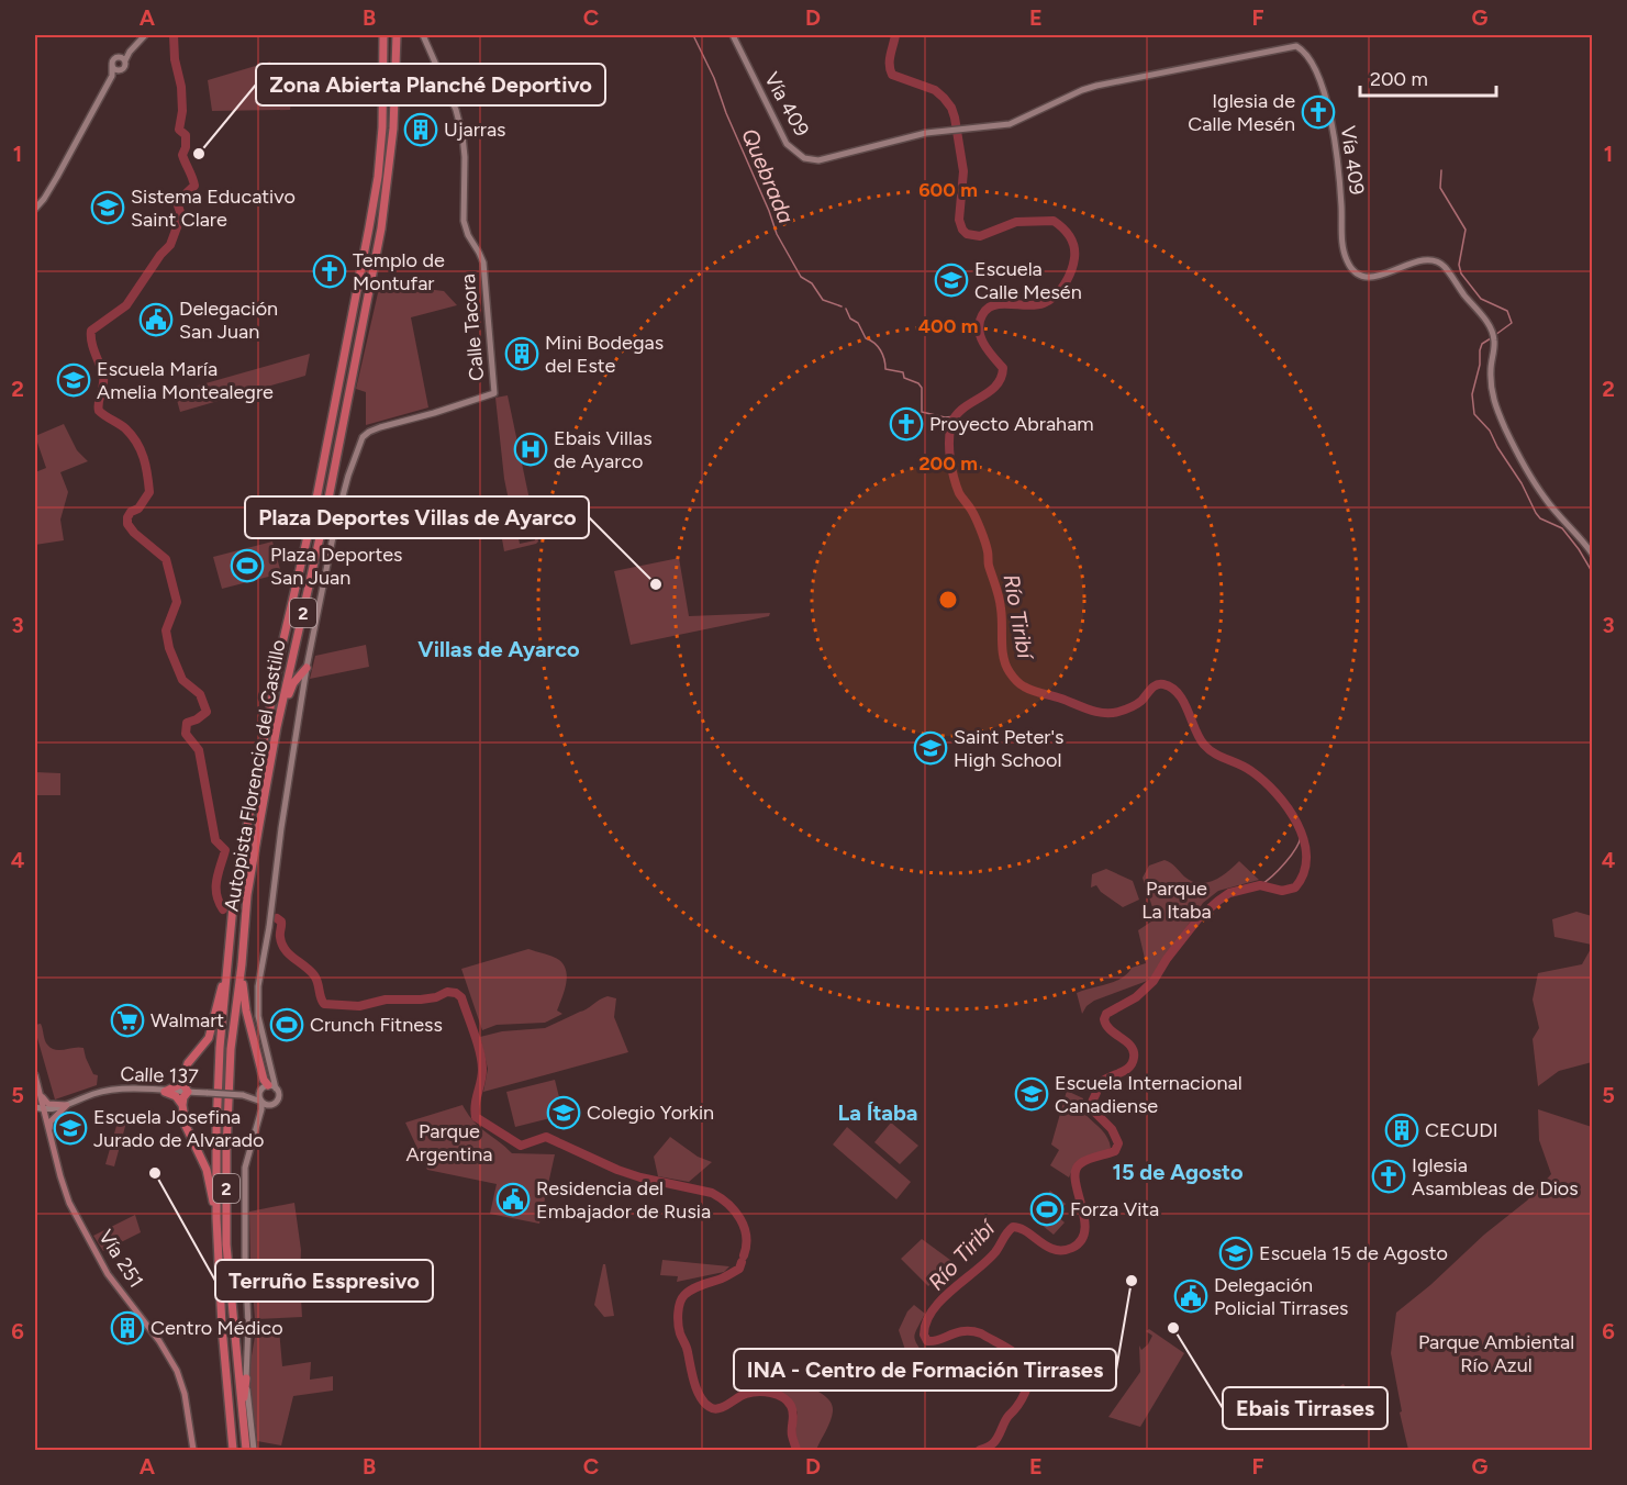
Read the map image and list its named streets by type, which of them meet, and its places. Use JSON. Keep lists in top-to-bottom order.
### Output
{
  "streets": {
    "highway": ["2", "Autopista Florencio del Castillo"],
    "main road": ["Vía 251"],
    "street": ["Vía 409", "Calle Tacora", "Calle 137"]
  },
  "crossings": [
    ["Calle 137", "Vía 251"]
  ],
  "districts": ["Villas de Ayarco", "La Ítaba", "15 de Agosto"],
  "water": ["Quebrada", "Río Tiribí"],
  "parks": ["Parque La Itaba", "Parque Argentina", "Parque Ambiental Río Azul"],
  "places": {
    "church": [
      "Iglesia de Calle Mesén",
      "Templo de Montufar",
      "Proyecto Abraham",
      "Iglesia Asambleas de Dios"
    ],
    "building": [
      "Ujarras",
      "Mini Bodegas del Este",
      "CECUDI",
      "Centro Médico"
    ],
    "other": [
      "Zona Abierta Planché Deportivo",
      "Plaza Deportes Villas de Ayarco",
      "Terruño Esspresivo",
      "INA - Centro de Formación Tirrases",
      "Ebais Tirrases"
    ],
    "school or university": [
      "Sistema Educativo Saint Clare",
      "Escuela Calle Mesén",
      "Escuela María Amelia Montealegre",
      "Saint Peter's High School",
      "Escuela Internacional Canadiense",
      "Colegio Yorkin",
      "Escuela Josefina Jurado de Alvarado",
      "Escuela 15 de Agosto"
    ],
    "public building": ["Delegación San Juan", "Residencia del Embajador de Rusia", "Delegación Policial Tirrases"],
    "hospital": ["Ebais Villas de Ayarco"],
    "sports": ["Plaza Deportes San Juan", "Crunch Fitness", "Forza Vita"],
    "supermarket": ["Walmart"]
  },
  "scale_bar": "200 m",
  "grid": {
    "columns": [
      "A",
      "B",
      "C",
      "D",
      "E",
      "F",
      "G"
    ],
    "rows": [
      "1",
      "2",
      "3",
      "4",
      "5",
      "6"
    ]
  },
  "rings": ["600 m", "400 m", "200 m"]
}
